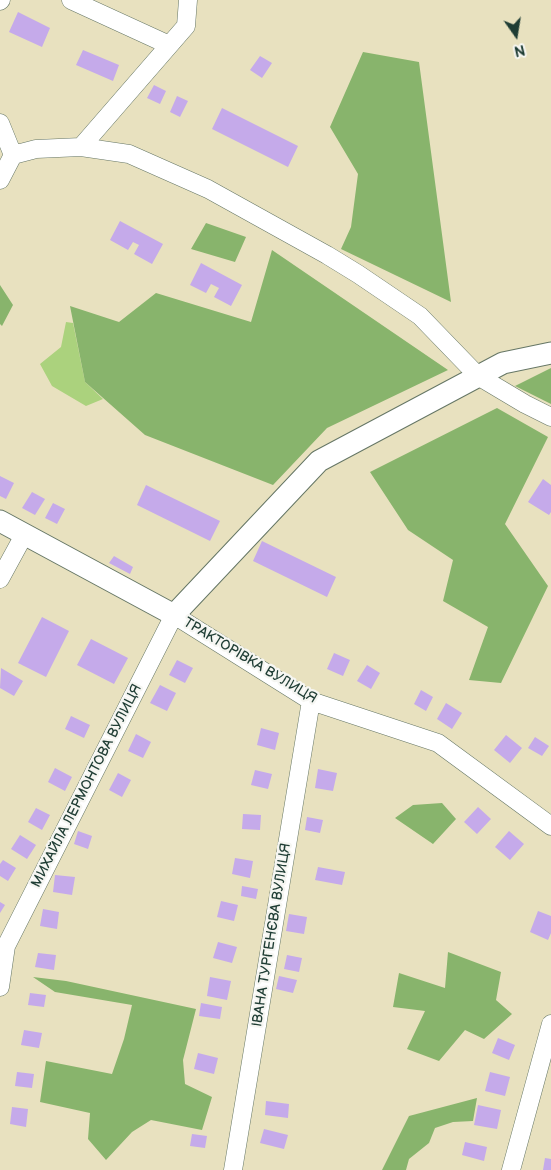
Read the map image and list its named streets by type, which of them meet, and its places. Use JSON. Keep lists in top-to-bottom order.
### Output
{
  "streets": {
    "main road": ["ТРАКТОРІВКА ВУЛИЦЯ"],
    "street": ["МИХАЙЛА ЛЕРМОНТОВА ВУЛИЦЯ", "ІВАНА ТУРГЕНЄВА ВУЛИЦЯ"]
  },
  "crossings": [
    ["ТРАКТОРІВКА ВУЛИЦЯ", "МИХАЙЛА ЛЕРМОНТОВА ВУЛИЦЯ"],
    ["ТРАКТОРІВКА ВУЛИЦЯ", "ІВАНА ТУРГЕНЄВА ВУЛИЦЯ"]
  ],
  "north": "bottom"
}
